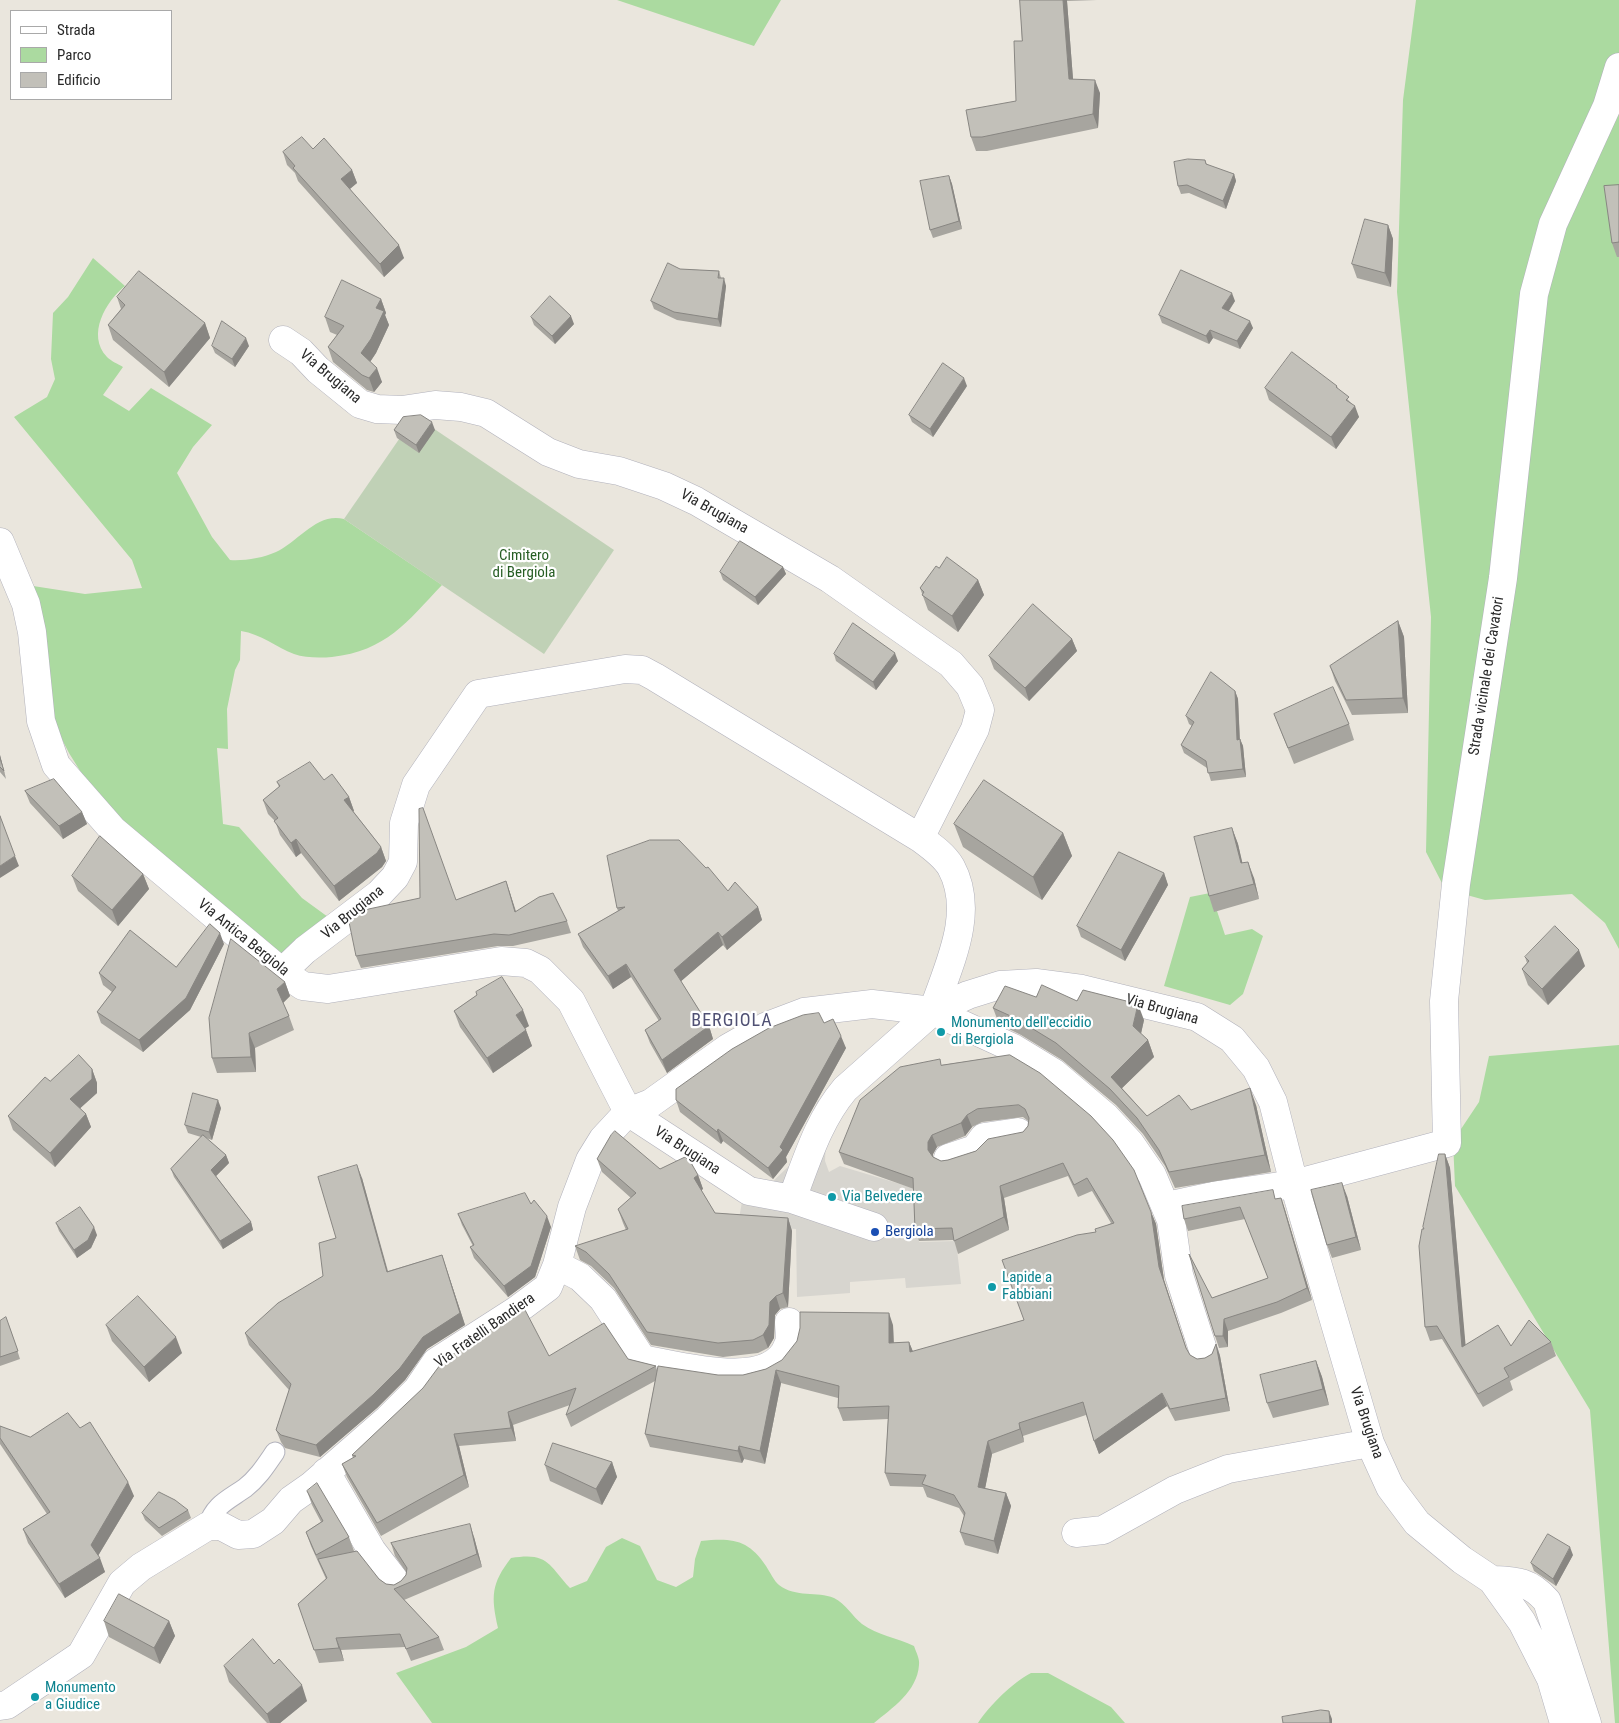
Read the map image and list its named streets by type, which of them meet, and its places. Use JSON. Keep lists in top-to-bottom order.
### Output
{
  "streets": {
    "street": [
      "Via Brugiana",
      "Strada vicinale dei Cavatori",
      "Via Antica Bergiola",
      "Via Fratelli Bandiera"
    ]
  },
  "crossings": [
    ["Via Brugiana", "Strada vicinale dei Cavatori"],
    ["Via Brugiana", "Via Antica Bergiola"],
    ["Via Brugiana", "Via Fratelli Bandiera"],
    ["Via Antica Bergiola", "Via Fratelli Bandiera"]
  ],
  "districts": ["BERGIOLA"],
  "parks": ["Cimitero di Bergiola"],
  "places": [
    "Monumento dell'eccidio di Bergiola",
    "Via Belvedere",
    "Bergiola",
    "Lapide a Fabbiani",
    "Monumento a Giudice"
  ],
  "legend": ["Strada", "Parco", "Edificio"]
}
